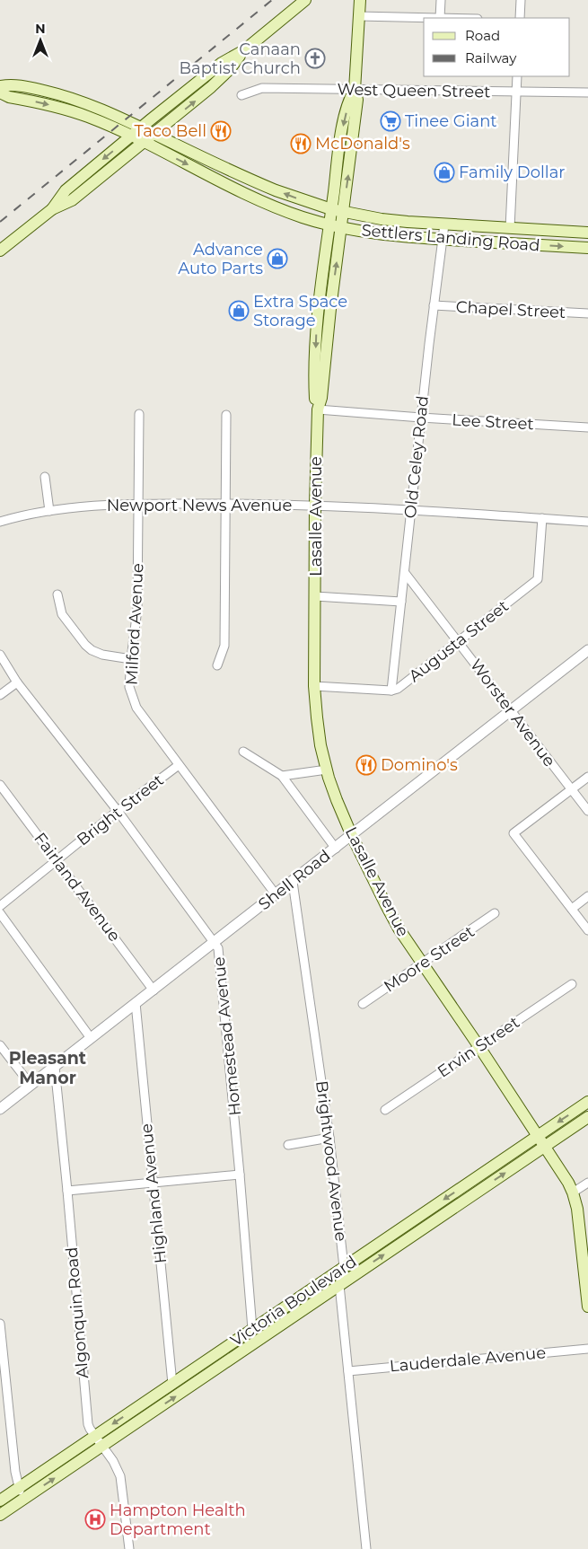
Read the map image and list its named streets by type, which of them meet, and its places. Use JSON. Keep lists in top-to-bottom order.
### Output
{
  "streets": {
    "main road": ["Settlers Landing Road", "Lasalle Avenue", "Victoria Boulevard"],
    "street": [
      "West Queen Street",
      "Chapel Street",
      "Lee Street",
      "Old Celey Road",
      "Newport News Avenue",
      "Milford Avenue",
      "Augusta Street",
      "Worster Avenue",
      "Bright Street",
      "Shell Road",
      "Fairland Avenue",
      "Moore Street",
      "Homestead Avenue",
      "Ervin Street",
      "Brightwood Avenue",
      "Highland Avenue",
      "Algonquin Road",
      "Lauderdale Avenue"
    ]
  },
  "crossings": [
    ["West Queen Street", "Lasalle Avenue"],
    ["Settlers Landing Road", "Old Celey Road"],
    ["Settlers Landing Road", "Lasalle Avenue"],
    ["Chapel Street", "Old Celey Road"],
    ["Lee Street", "Old Celey Road"],
    ["Lee Street", "Lasalle Avenue"],
    ["Old Celey Road", "Newport News Avenue"],
    ["Old Celey Road", "Augusta Street"],
    ["Old Celey Road", "Worster Avenue"],
    ["Newport News Avenue", "Lasalle Avenue"],
    ["Newport News Avenue", "Milford Avenue"],
    ["Newport News Avenue", "Augusta Street"],
    ["Lasalle Avenue", "Augusta Street"],
    ["Lasalle Avenue", "Shell Road"],
    ["Lasalle Avenue", "Moore Street"],
    ["Lasalle Avenue", "Ervin Street"],
    ["Lasalle Avenue", "Victoria Boulevard"],
    ["Milford Avenue", "Bright Street"],
    ["Milford Avenue", "Shell Road"],
    ["Augusta Street", "Worster Avenue"],
    ["Worster Avenue", "Shell Road"],
    ["Bright Street", "Fairland Avenue"],
    ["Bright Street", "Homestead Avenue"],
    ["Shell Road", "Fairland Avenue"],
    ["Shell Road", "Homestead Avenue"],
    ["Shell Road", "Brightwood Avenue"],
    ["Shell Road", "Highland Avenue"],
    ["Shell Road", "Algonquin Road"],
    ["Homestead Avenue", "Victoria Boulevard"],
    ["Brightwood Avenue", "Victoria Boulevard"],
    ["Brightwood Avenue", "Lauderdale Avenue"],
    ["Highland Avenue", "Victoria Boulevard"],
    ["Victoria Boulevard", "Algonquin Road"]
  ],
  "districts": ["Pleasant Manor"],
  "places": {
    "church": ["Canaan Baptist Church"],
    "supermarket": ["Tinee Giant"],
    "restaurant": ["Taco Bell", "McDonald's", "Domino's"],
    "shop": ["Family Dollar", "Advance Auto Parts", "Extra Space Storage"],
    "hospital": ["Hampton Health Department"]
  },
  "legend": ["Road", "Railway"],
  "north": "top"
}
